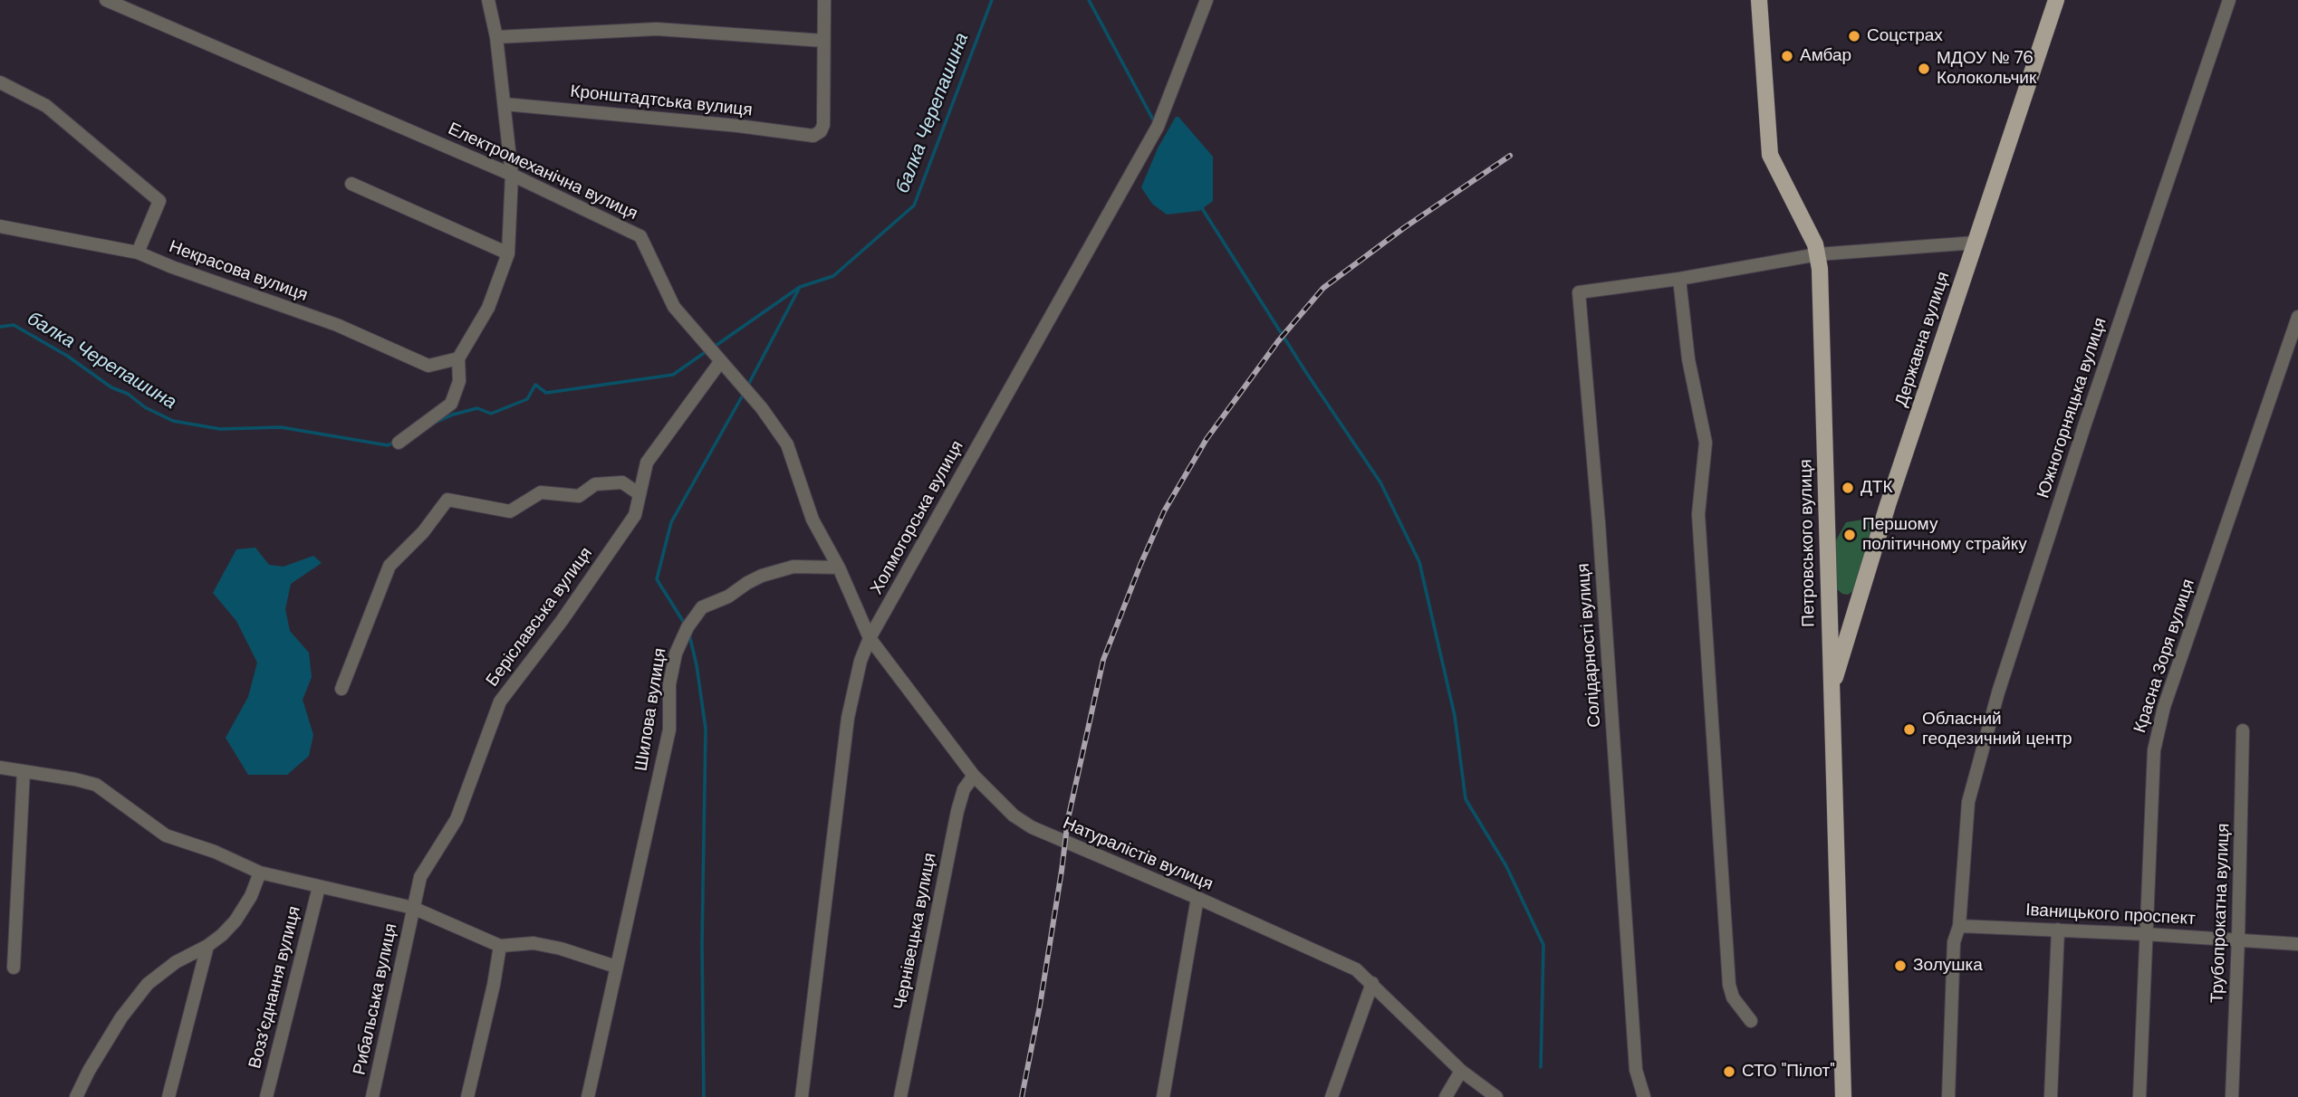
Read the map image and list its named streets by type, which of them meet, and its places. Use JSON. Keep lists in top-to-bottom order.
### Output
{
  "streets": {
    "main road": ["Державна вулиця", "Петровського вулиця"],
    "street": [
      "Кронштадтська вулиця",
      "Електромеханічна вулиця",
      "Некрасова вулиця",
      "Южногорняцька вулиця",
      "Холмогорська вулиця",
      "Беріславська вулиця",
      "Солідарності вулиця",
      "Красна Зоря вулиця",
      "Шилова вулиця",
      "Натуралістів вулиця",
      "Трубопрокатна вулиця",
      "Іваницького проспект",
      "Чернівецька вулиця",
      "Возз’єднання вулиця",
      "Рибальська вулиця"
    ]
  },
  "crossings": [
    ["Електромеханічна вулиця", "Беріславська вулиця"],
    ["Електромеханічна вулиця", "Шилова вулиця"],
    ["Електромеханічна вулиця", "Натуралістів вулиця"],
    ["Державна вулиця", "Петровського вулиця"],
    ["Державна вулиця", "Солідарності вулиця"],
    ["Южногорняцька вулиця", "Іваницького проспект"],
    ["Холмогорська вулиця", "Натуралістів вулиця"],
    ["Петровського вулиця", "Солідарності вулиця"],
    ["Беріславська вулиця", "Рибальська вулиця"],
    ["Красна Зоря вулиця", "Іваницького проспект"],
    ["Шилова вулиця", "Натуралістів вулиця"],
    ["Натуралістів вулиця", "Чернівецька вулиця"],
    ["Трубопрокатна вулиця", "Іваницького проспект"]
  ],
  "water": ["балка Черепашина"],
  "places": [
    "Соцстрах",
    "Амбар",
    "МДОУ № 76 Колокольчик",
    "ДТК",
    "Першому політичному страйку",
    "Обласний геодезичний центр",
    "Золушка",
    "СТО \"Пілот\""
  ]
}
